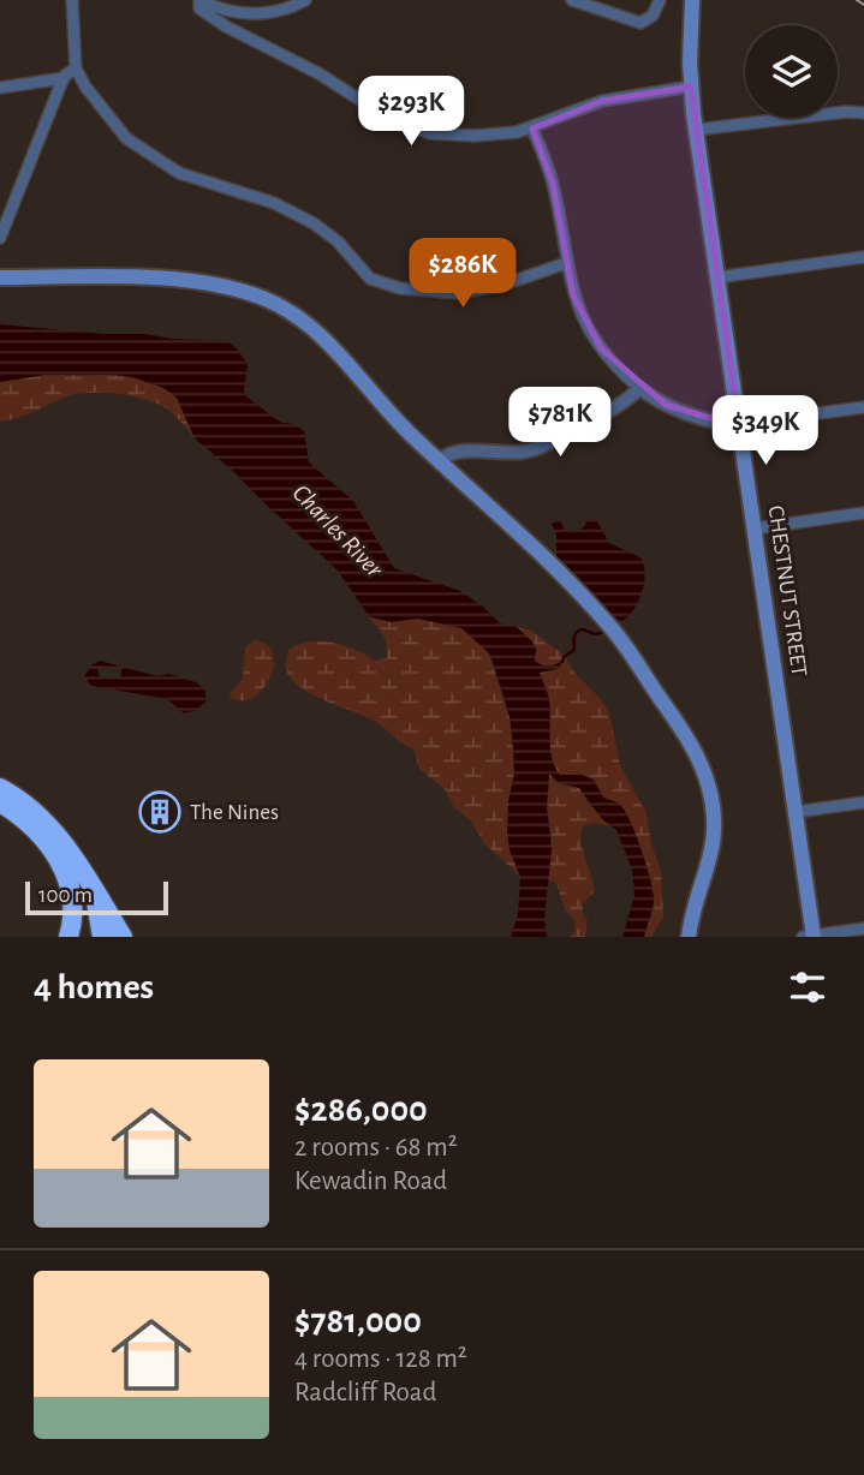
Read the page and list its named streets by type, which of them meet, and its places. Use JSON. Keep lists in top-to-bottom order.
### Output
{
  "streets": {
    "main road": ["CHESTNUT STREET"]
  },
  "water": ["Charles River"],
  "places": {
    "building": ["The Nines"]
  },
  "scale_bar": "100 m",
  "page": {
    "price": [
      "$293K",
      "$286K",
      "$781K",
      "$349K"
    ],
    "scale": "100 m",
    "heading": "4 homes",
    "list": [
      {
        "name": "$286,000",
        "note": "2 rooms · 68 m² · Kewadin Road"
      },
      {
        "name": "$781,000",
        "note": "4 rooms · 128 m² · Radcliff Road"
      }
    ]
  }
}
